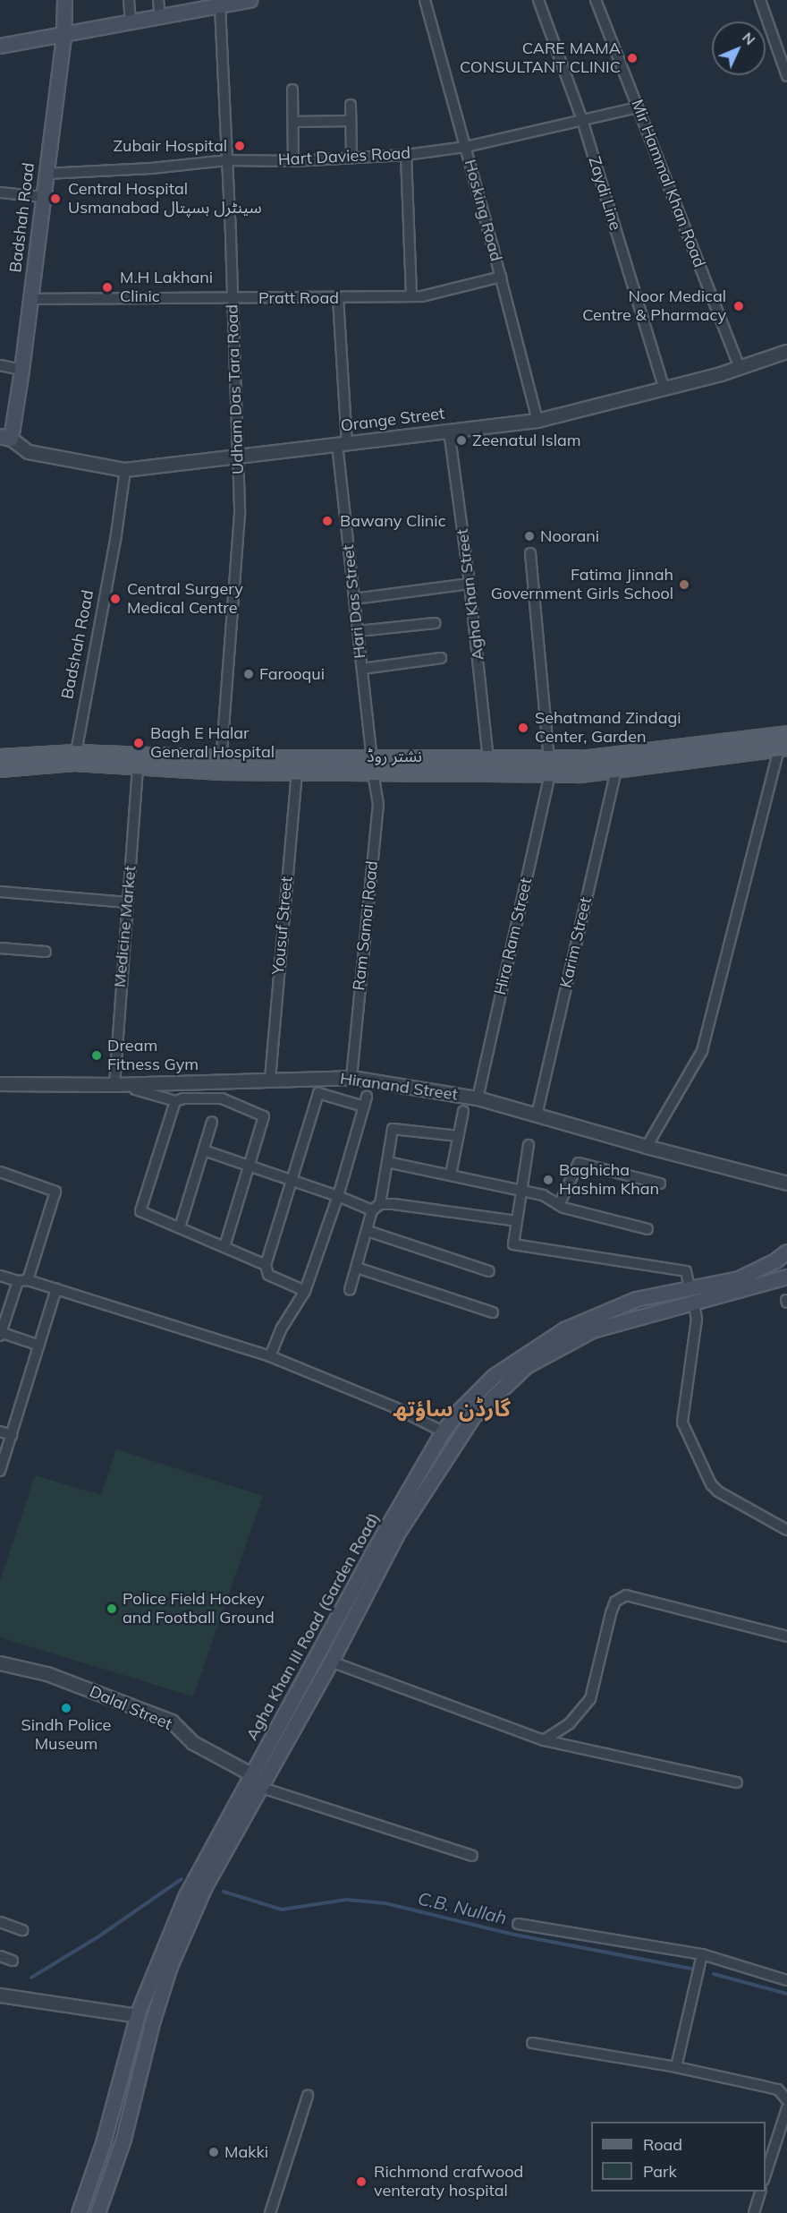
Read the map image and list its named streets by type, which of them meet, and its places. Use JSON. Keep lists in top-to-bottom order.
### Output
{
  "streets": {
    "main road": ["Badshah Road", "نشتر روڈ", "Agha Khan III Road (Garden Road)"],
    "street": [
      "Hart Davies Road",
      "Mir Hammal Khan Road",
      "Zaydi Line",
      "Hosking Road",
      "Pratt Road",
      "Udham Das Tara Road",
      "Orange Street",
      "Agha Khan Street",
      "Hari Das Street",
      "Yousuf Street",
      "Ram Samai Road",
      "Medicine Market",
      "Hira Ram Street",
      "Karim Street",
      "Hiranand Street",
      "Dalal Street"
    ]
  },
  "crossings": [
    ["Hart Davies Road", "Mir Hammal Khan Road"],
    ["Hart Davies Road", "Zaydi Line"],
    ["Hart Davies Road", "Hosking Road"],
    ["Hart Davies Road", "Badshah Road"],
    ["Hart Davies Road", "Udham Das Tara Road"],
    ["Mir Hammal Khan Road", "Orange Street"],
    ["Zaydi Line", "Orange Street"],
    ["Hosking Road", "Pratt Road"],
    ["Hosking Road", "Orange Street"],
    ["Badshah Road", "Pratt Road"],
    ["Badshah Road", "Orange Street"],
    ["Badshah Road", "نشتر روڈ"],
    ["Pratt Road", "Udham Das Tara Road"],
    ["Pratt Road", "Hari Das Street"],
    ["Udham Das Tara Road", "Orange Street"],
    ["Udham Das Tara Road", "نشتر روڈ"],
    ["Orange Street", "Agha Khan Street"],
    ["Orange Street", "Hari Das Street"],
    ["Agha Khan Street", "نشتر روڈ"],
    ["Hari Das Street", "نشتر روڈ"],
    ["Hari Das Street", "Ram Samai Road"],
    ["نشتر روڈ", "Yousuf Street"],
    ["نشتر روڈ", "Ram Samai Road"],
    ["نشتر روڈ", "Medicine Market"],
    ["نشتر روڈ", "Hira Ram Street"],
    ["نشتر روڈ", "Karim Street"],
    ["Yousuf Street", "Hiranand Street"],
    ["Ram Samai Road", "Hiranand Street"],
    ["Medicine Market", "Hiranand Street"],
    ["Hira Ram Street", "Hiranand Street"],
    ["Karim Street", "Hiranand Street"],
    ["Agha Khan III Road (Garden Road)", "Dalal Street"]
  ],
  "districts": ["گارڈن ساؤتھ"],
  "water": ["C.B. Nullah"],
  "places": [
    "CARE MAMA CONSULTANT CLINIC",
    "Zubair Hospital",
    "Central Hospital Usmanabad سینٹرل ہسپتال",
    "M.H Lakhani Clinic",
    "Noor Medical Centre & Pharmacy",
    "Zeenatul Islam",
    "Bawany Clinic",
    "Noorani",
    "Fatima Jinnah Government Girls School",
    "Central Surgery Medical Centre",
    "Farooqui",
    "Sehatmand Zindagi Center, Garden",
    "Bagh E Halar General Hospital",
    "Dream Fitness Gym",
    "Baghicha Hashim Khan",
    "Police Field Hockey and Football Ground",
    "Sindh Police Museum",
    "Makki",
    "Richmond crafwood venteraty hospital"
  ],
  "legend": ["Road", "Park"],
  "north": "top right"
}
